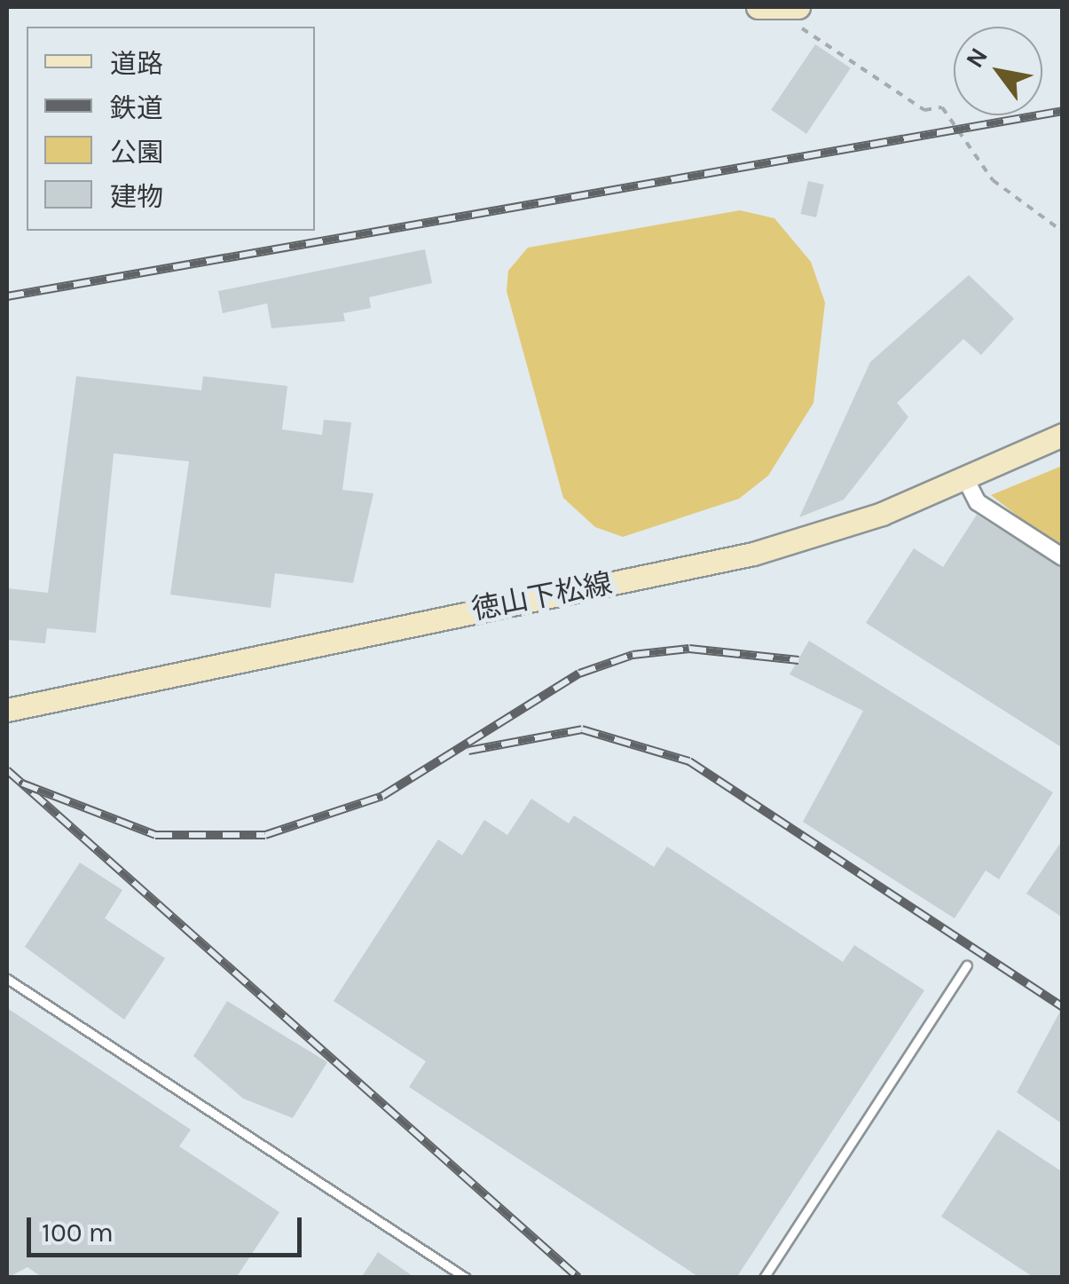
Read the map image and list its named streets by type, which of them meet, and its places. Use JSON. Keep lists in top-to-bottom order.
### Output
{
  "streets": {
    "main road": ["徳山下松線"]
  },
  "legend": [
    "道路",
    "鉄道",
    "公園",
    "建物"
  ],
  "scale_bar": "100 m",
  "north": "top left"
}
